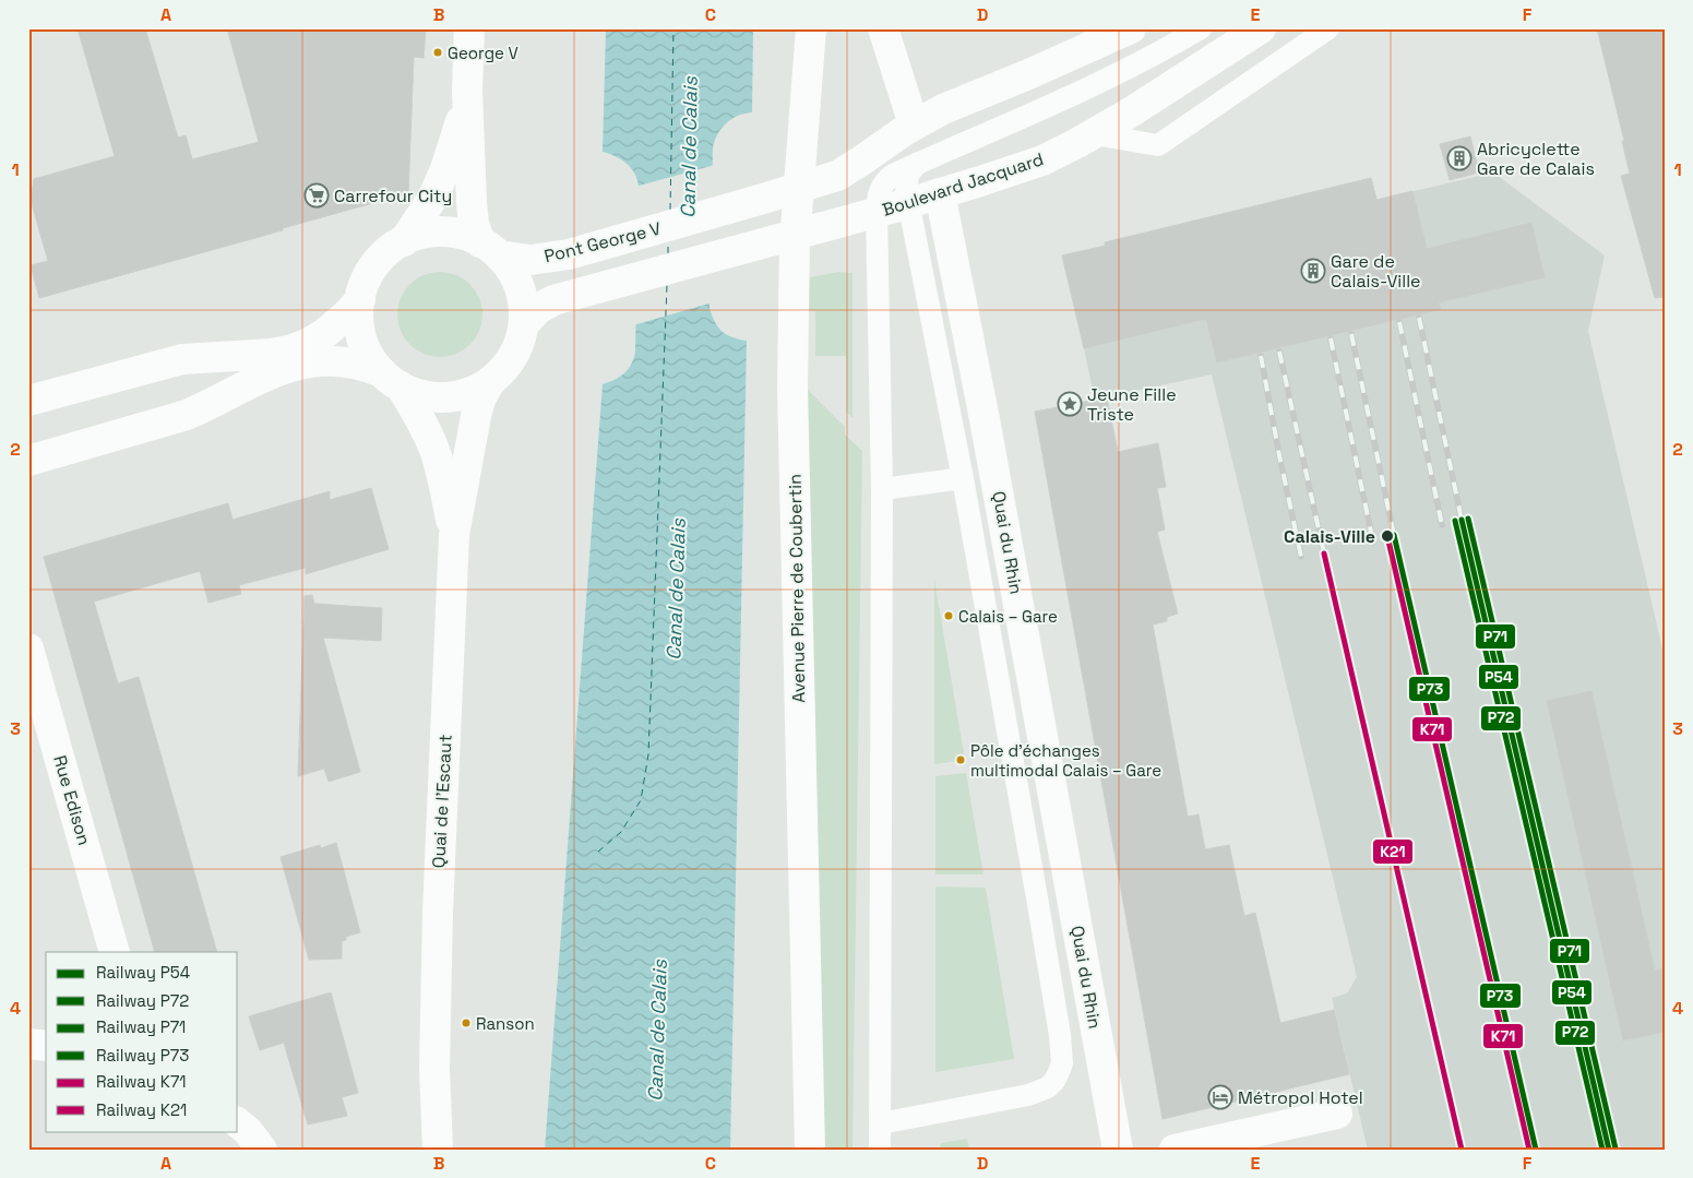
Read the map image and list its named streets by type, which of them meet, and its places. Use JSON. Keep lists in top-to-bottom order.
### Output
{
  "streets": {
    "street": [
      "Boulevard Jacquard",
      "Pont George V",
      "Quai du Rhin",
      "Avenue Pierre de Coubertin",
      "Rue Edison",
      "Quai de l'Escaut"
    ]
  },
  "crossings": [
    ["Boulevard Jacquard", "Pont George V"],
    ["Boulevard Jacquard", "Quai du Rhin"],
    ["Boulevard Jacquard", "Quai de l'Escaut"],
    ["Pont George V", "Quai de l'Escaut"]
  ],
  "water": ["Canal de Calais"],
  "places": {
    "other": [
      "George V",
      "Calais-Ville",
      "Calais – Gare",
      "Pôle d'échanges multimodal Calais – Gare",
      "Ranson"
    ],
    "building": ["Abricyclette Gare de Calais", "Gare de Calais-Ville"],
    "supermarket": ["Carrefour City"],
    "place": ["Jeune Fille Triste"],
    "hotel": ["Métropol Hotel"]
  },
  "lines": [
    "rail line P71",
    "rail line P54",
    "rail line P72",
    "rail line P73",
    "rail line K71",
    "rail line K21"
  ],
  "legend": [
    "Railway P54",
    "Railway P72",
    "Railway P71",
    "Railway P73",
    "Railway K71",
    "Railway K21"
  ],
  "grid": {
    "columns": [
      "A",
      "B",
      "C",
      "D",
      "E",
      "F"
    ],
    "rows": [
      "1",
      "2",
      "3",
      "4"
    ]
  }
}
